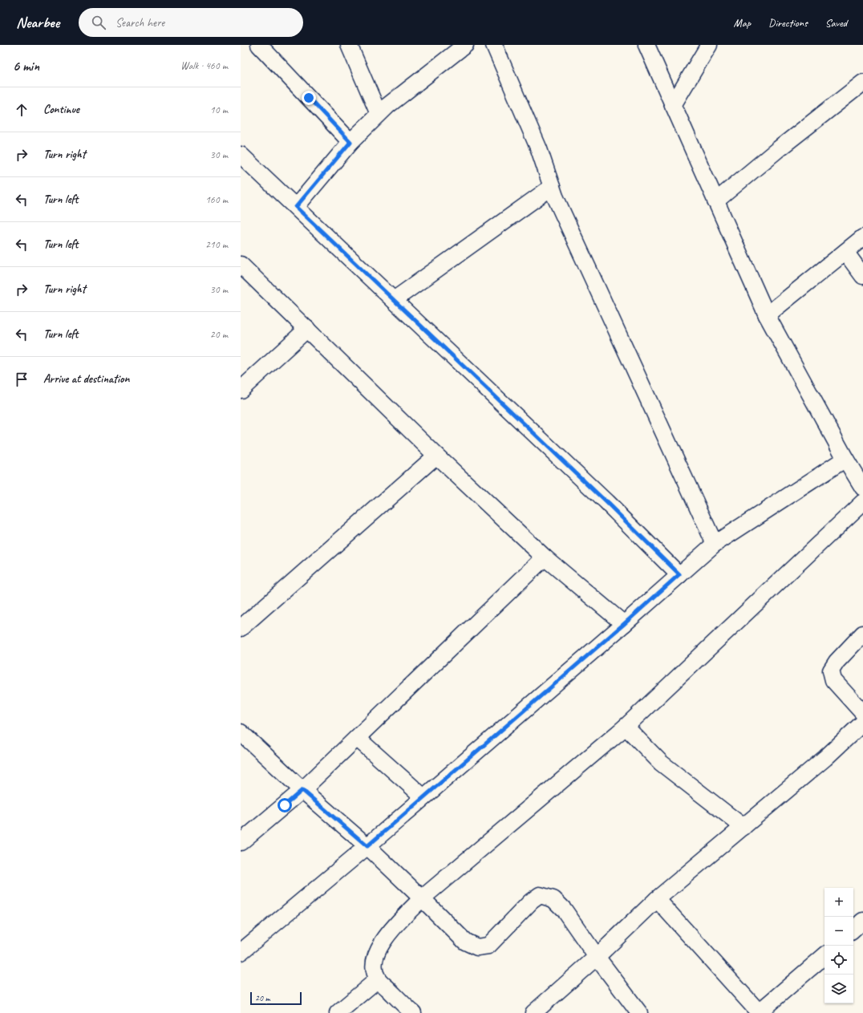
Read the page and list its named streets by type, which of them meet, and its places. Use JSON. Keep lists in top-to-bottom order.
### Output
{
  "scale_bar": "20 m",
  "page": {
    "header": "Nearbee",
    "search": "Search here",
    "nav": ["Map", "Directions", "Saved"],
    "heading": ["6 min", "Walk · 460 m"],
    "list": [
      ["Continue", "10 m"],
      ["Turn right", "30 m"],
      ["Turn left", "160 m"],
      ["Turn left", "210 m"],
      ["Turn right", "30 m"],
      ["Turn left", "20 m"],
      "Arrive at destination"
    ],
    "map_buttons": ["+", "−"],
    "scale": "20 m"
  }
}
